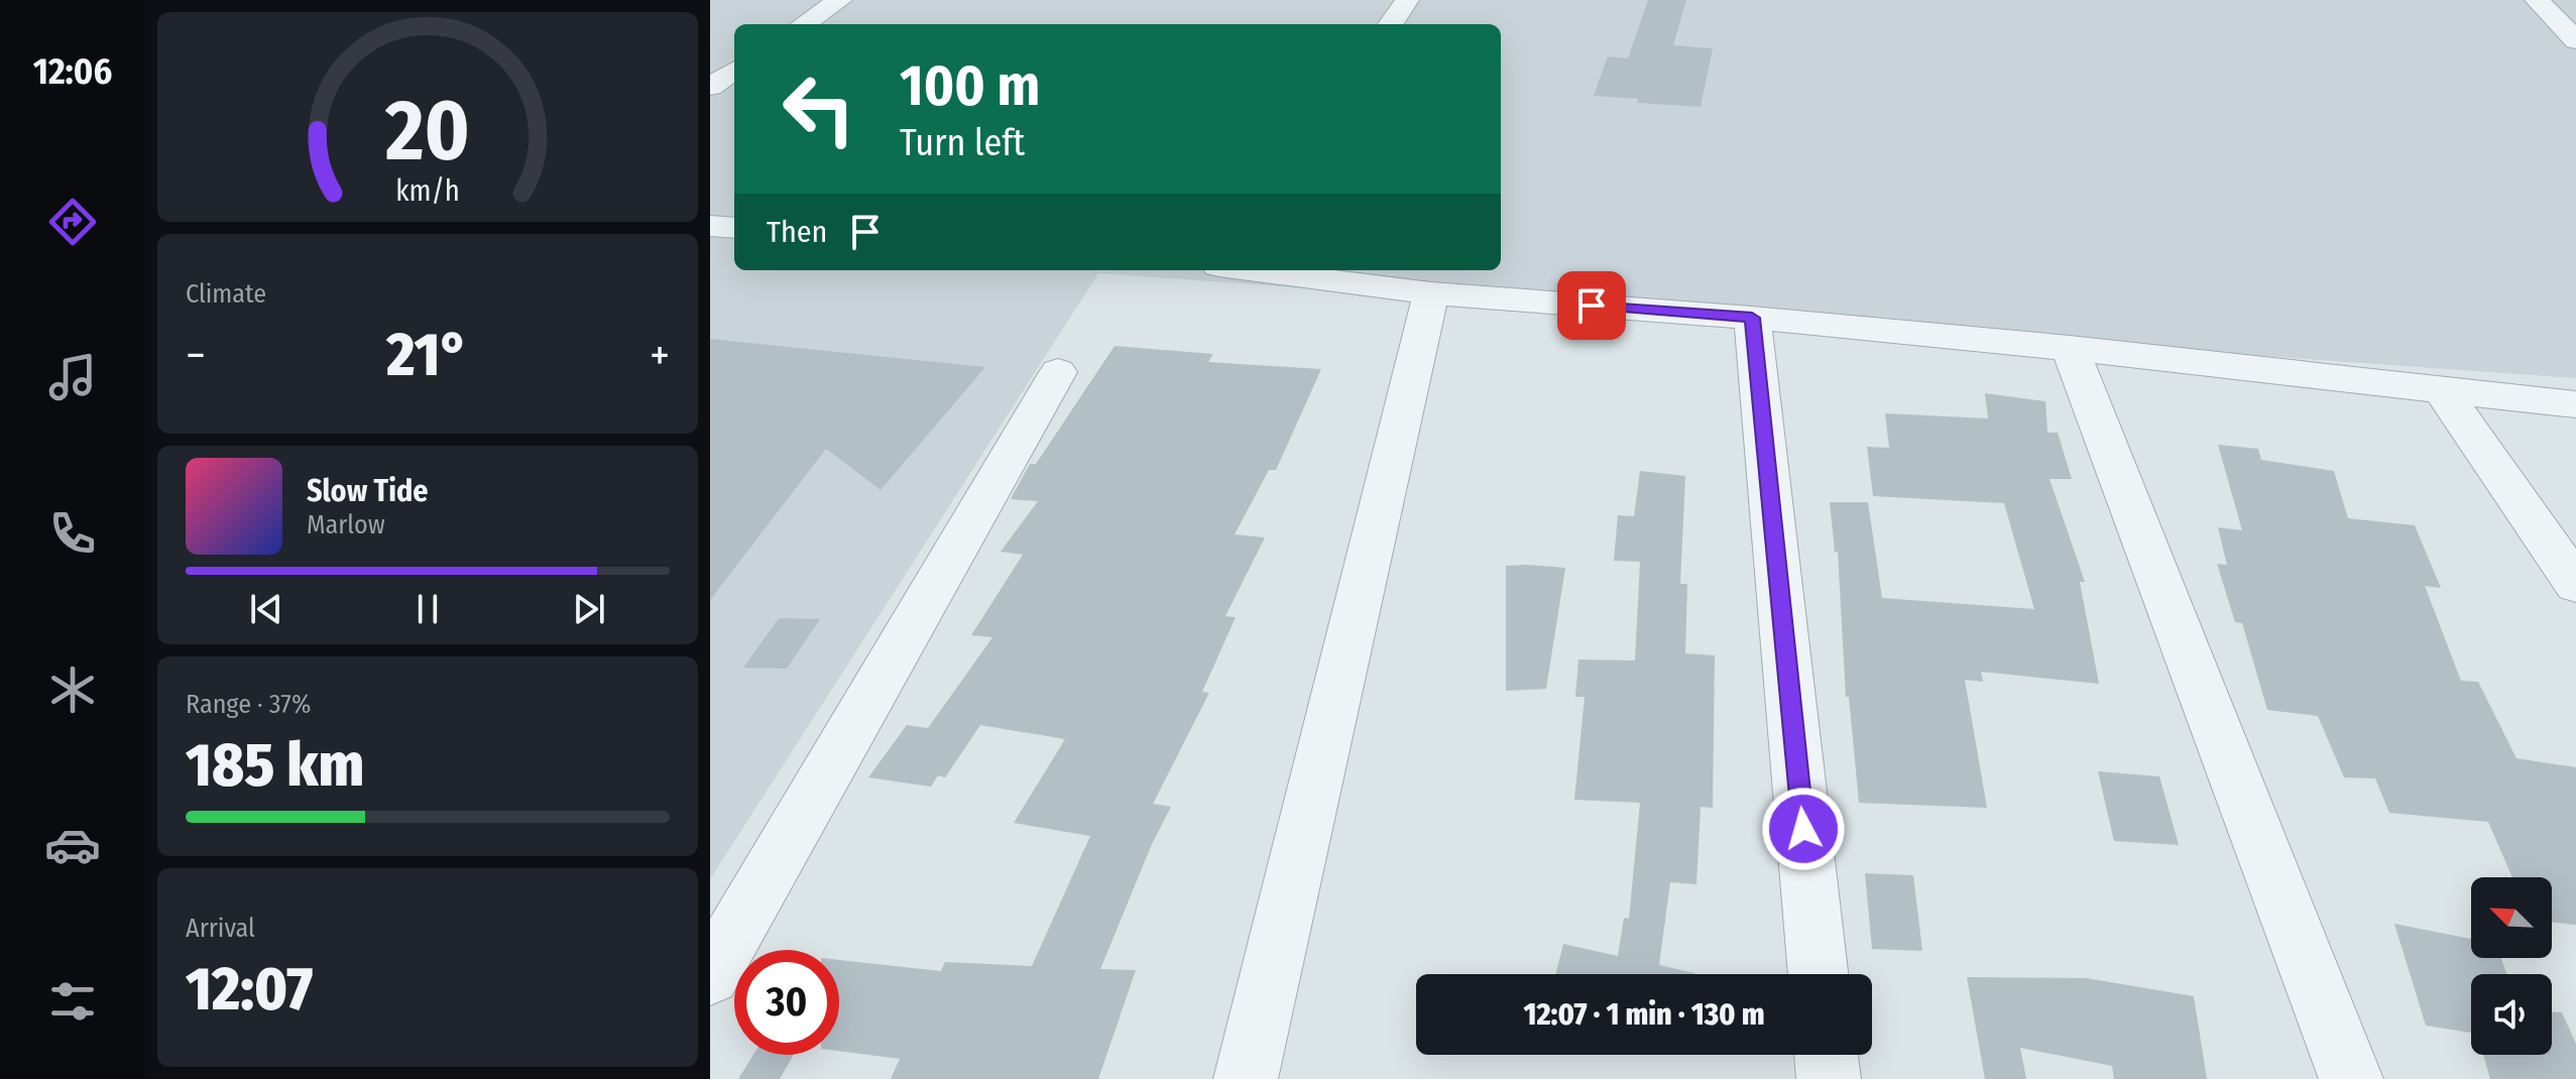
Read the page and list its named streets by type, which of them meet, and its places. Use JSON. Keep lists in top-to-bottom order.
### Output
{
  "north": "top left",
  "page": {
    "tabs": "12:06",
    "turn": ["100 m", "Turn left"],
    "then": "Then",
    "tile": [
      "Climate",
      ["Range · 37%", "185 km"],
      ["Arrival", "12:07"]
    ],
    "heat": ["−", "21°", "+"],
    "song": ["Slow Tide", "Marlow"],
    "limit": "30",
    "trip": "12:07 · 1 min · 130 m",
    "gauge": ["20", "km/h"]
  }
}
